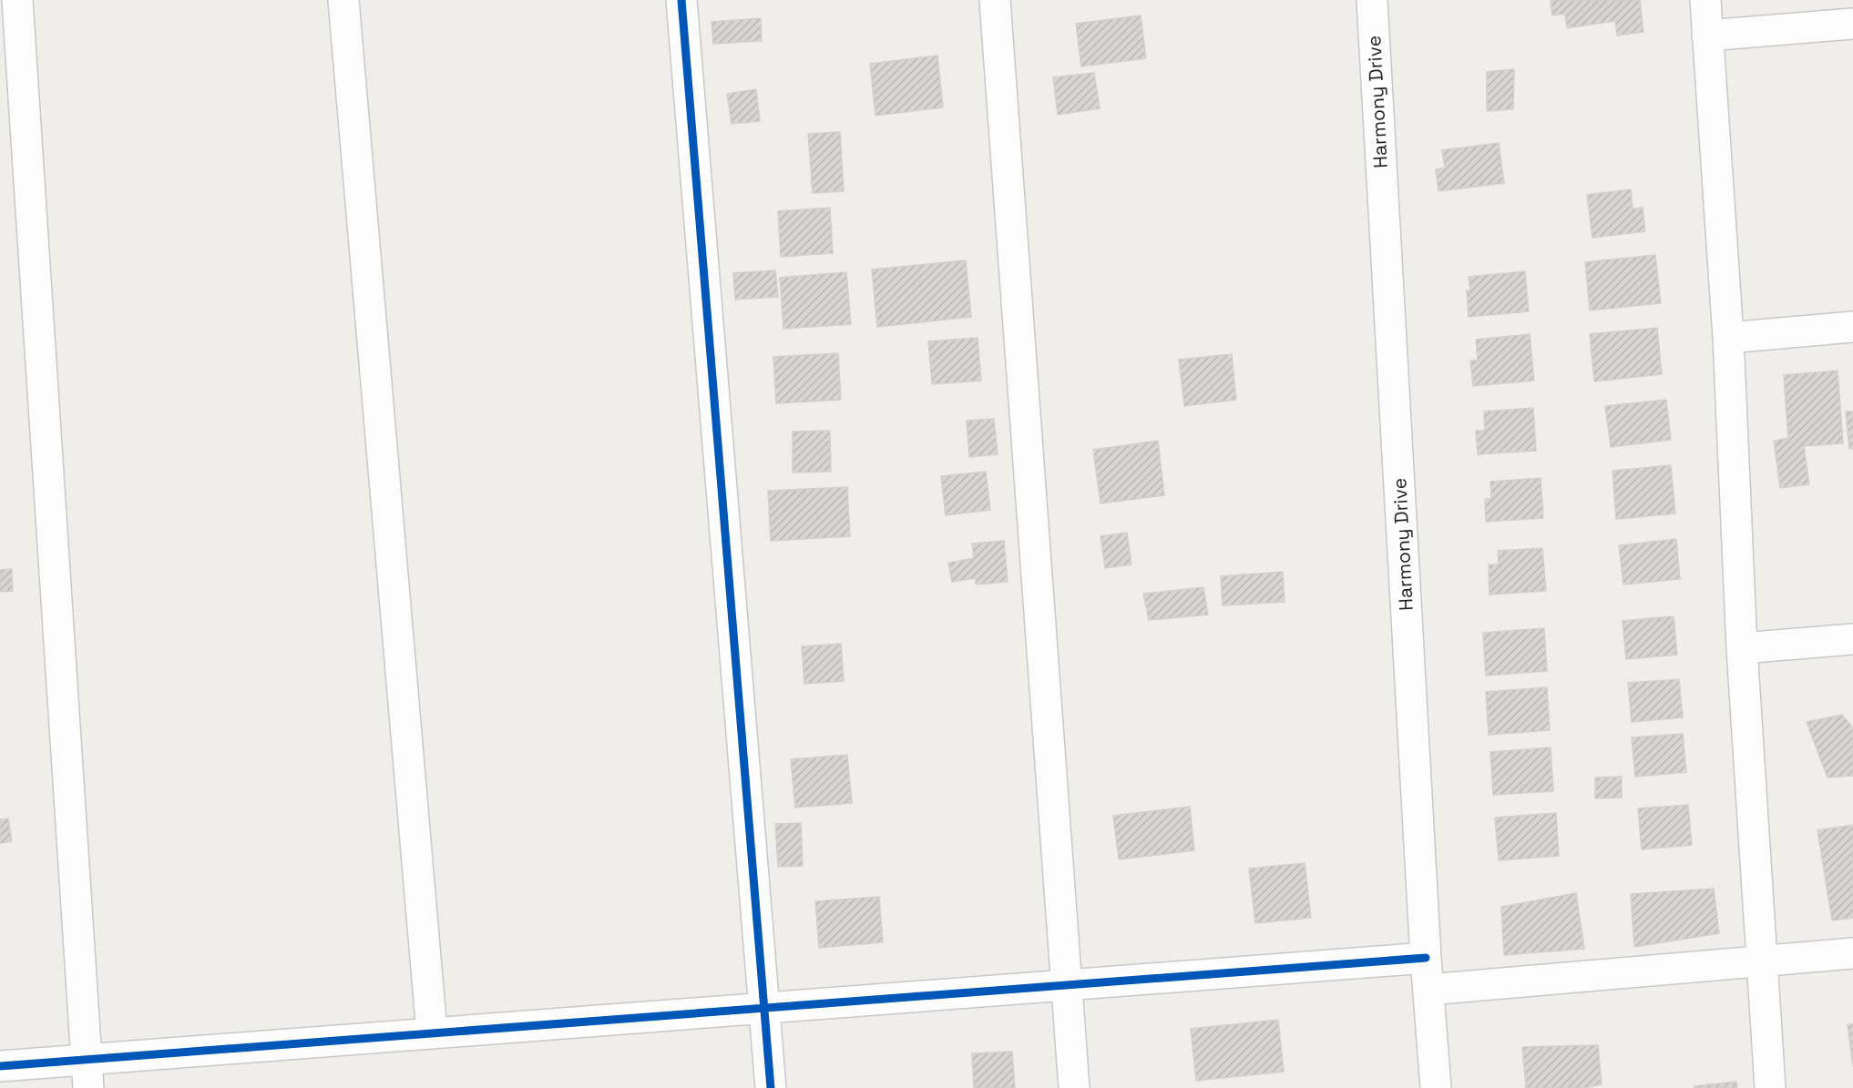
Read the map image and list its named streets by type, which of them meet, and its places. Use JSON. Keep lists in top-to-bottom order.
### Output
{
  "streets": {
    "street": ["Harmony Drive"]
  }
}
